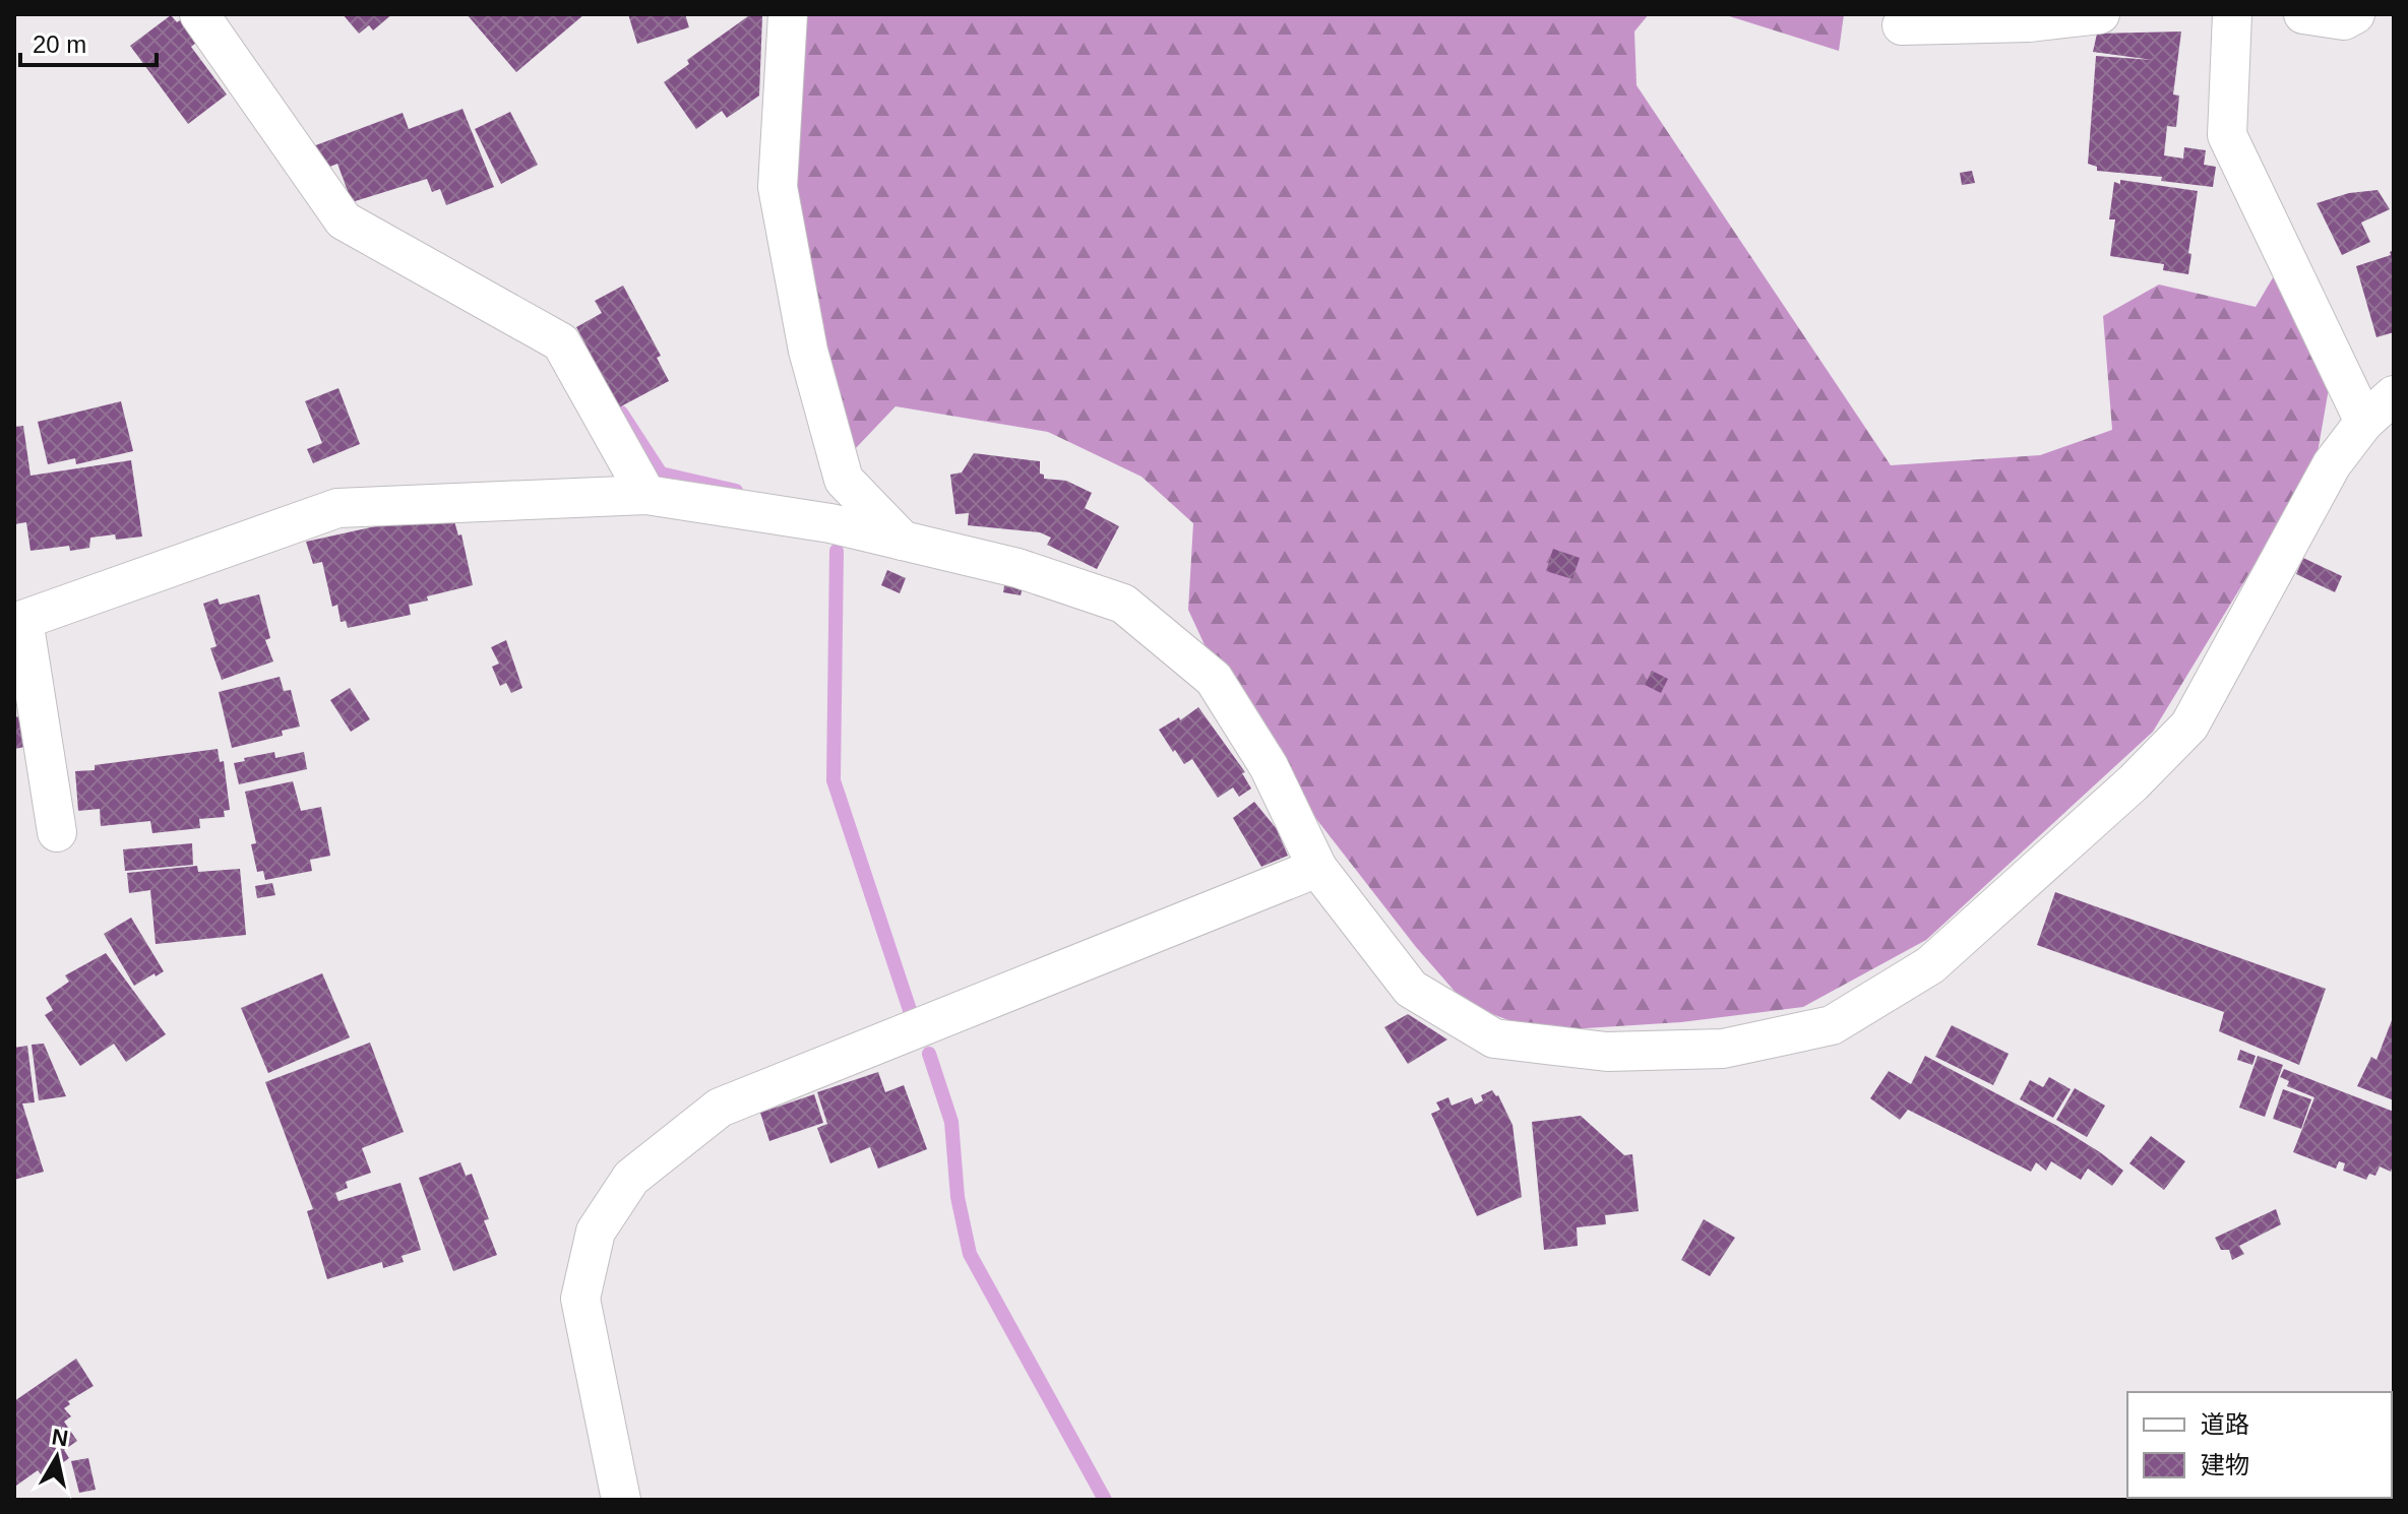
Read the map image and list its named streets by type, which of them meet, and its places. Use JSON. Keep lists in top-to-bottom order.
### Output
{
  "legend": ["道路", "建物"],
  "scale_bar": "20 m",
  "north": "top"
}
